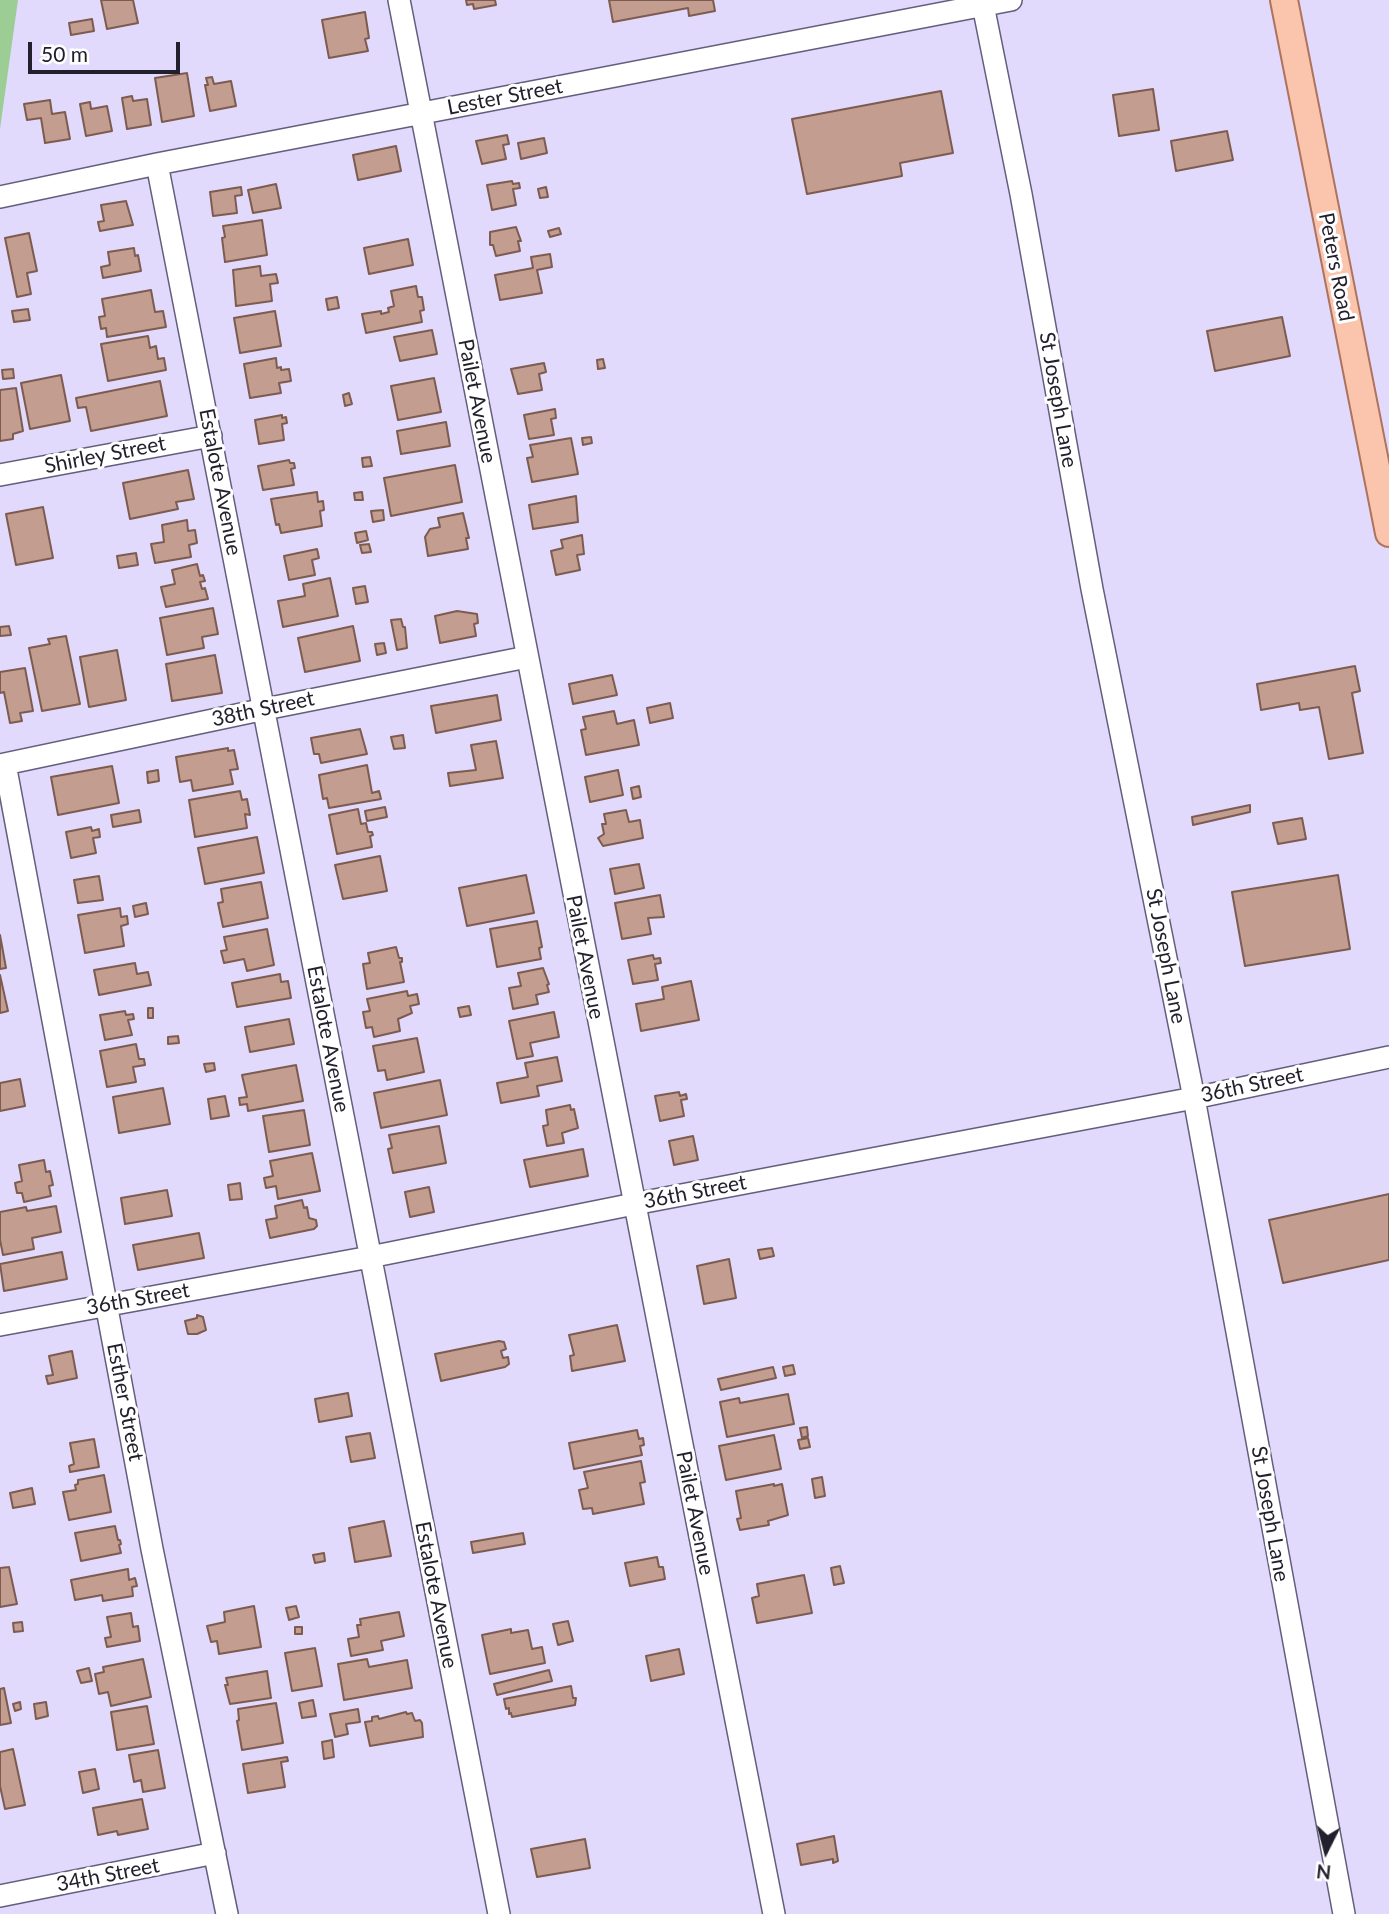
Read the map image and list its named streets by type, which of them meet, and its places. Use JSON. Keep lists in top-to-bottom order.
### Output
{
  "streets": {
    "main road": ["Peters Road"],
    "street": [
      "Lester Street",
      "St Joseph Lane",
      "Pailet Avenue",
      "Shirley Street",
      "Estalote Avenue",
      "38th Street",
      "36th Street",
      "Esther Street",
      "34th Street"
    ]
  },
  "crossings": [
    ["Lester Street", "St Joseph Lane"],
    ["Lester Street", "Pailet Avenue"],
    ["Lester Street", "Estalote Avenue"],
    ["St Joseph Lane", "36th Street"],
    ["Pailet Avenue", "38th Street"],
    ["Pailet Avenue", "36th Street"],
    ["Shirley Street", "Estalote Avenue"],
    ["Estalote Avenue", "38th Street"],
    ["Estalote Avenue", "36th Street"],
    ["38th Street", "Esther Street"],
    ["36th Street", "Esther Street"],
    ["Esther Street", "34th Street"]
  ],
  "scale_bar": "50 m",
  "north": "bottom"
}
